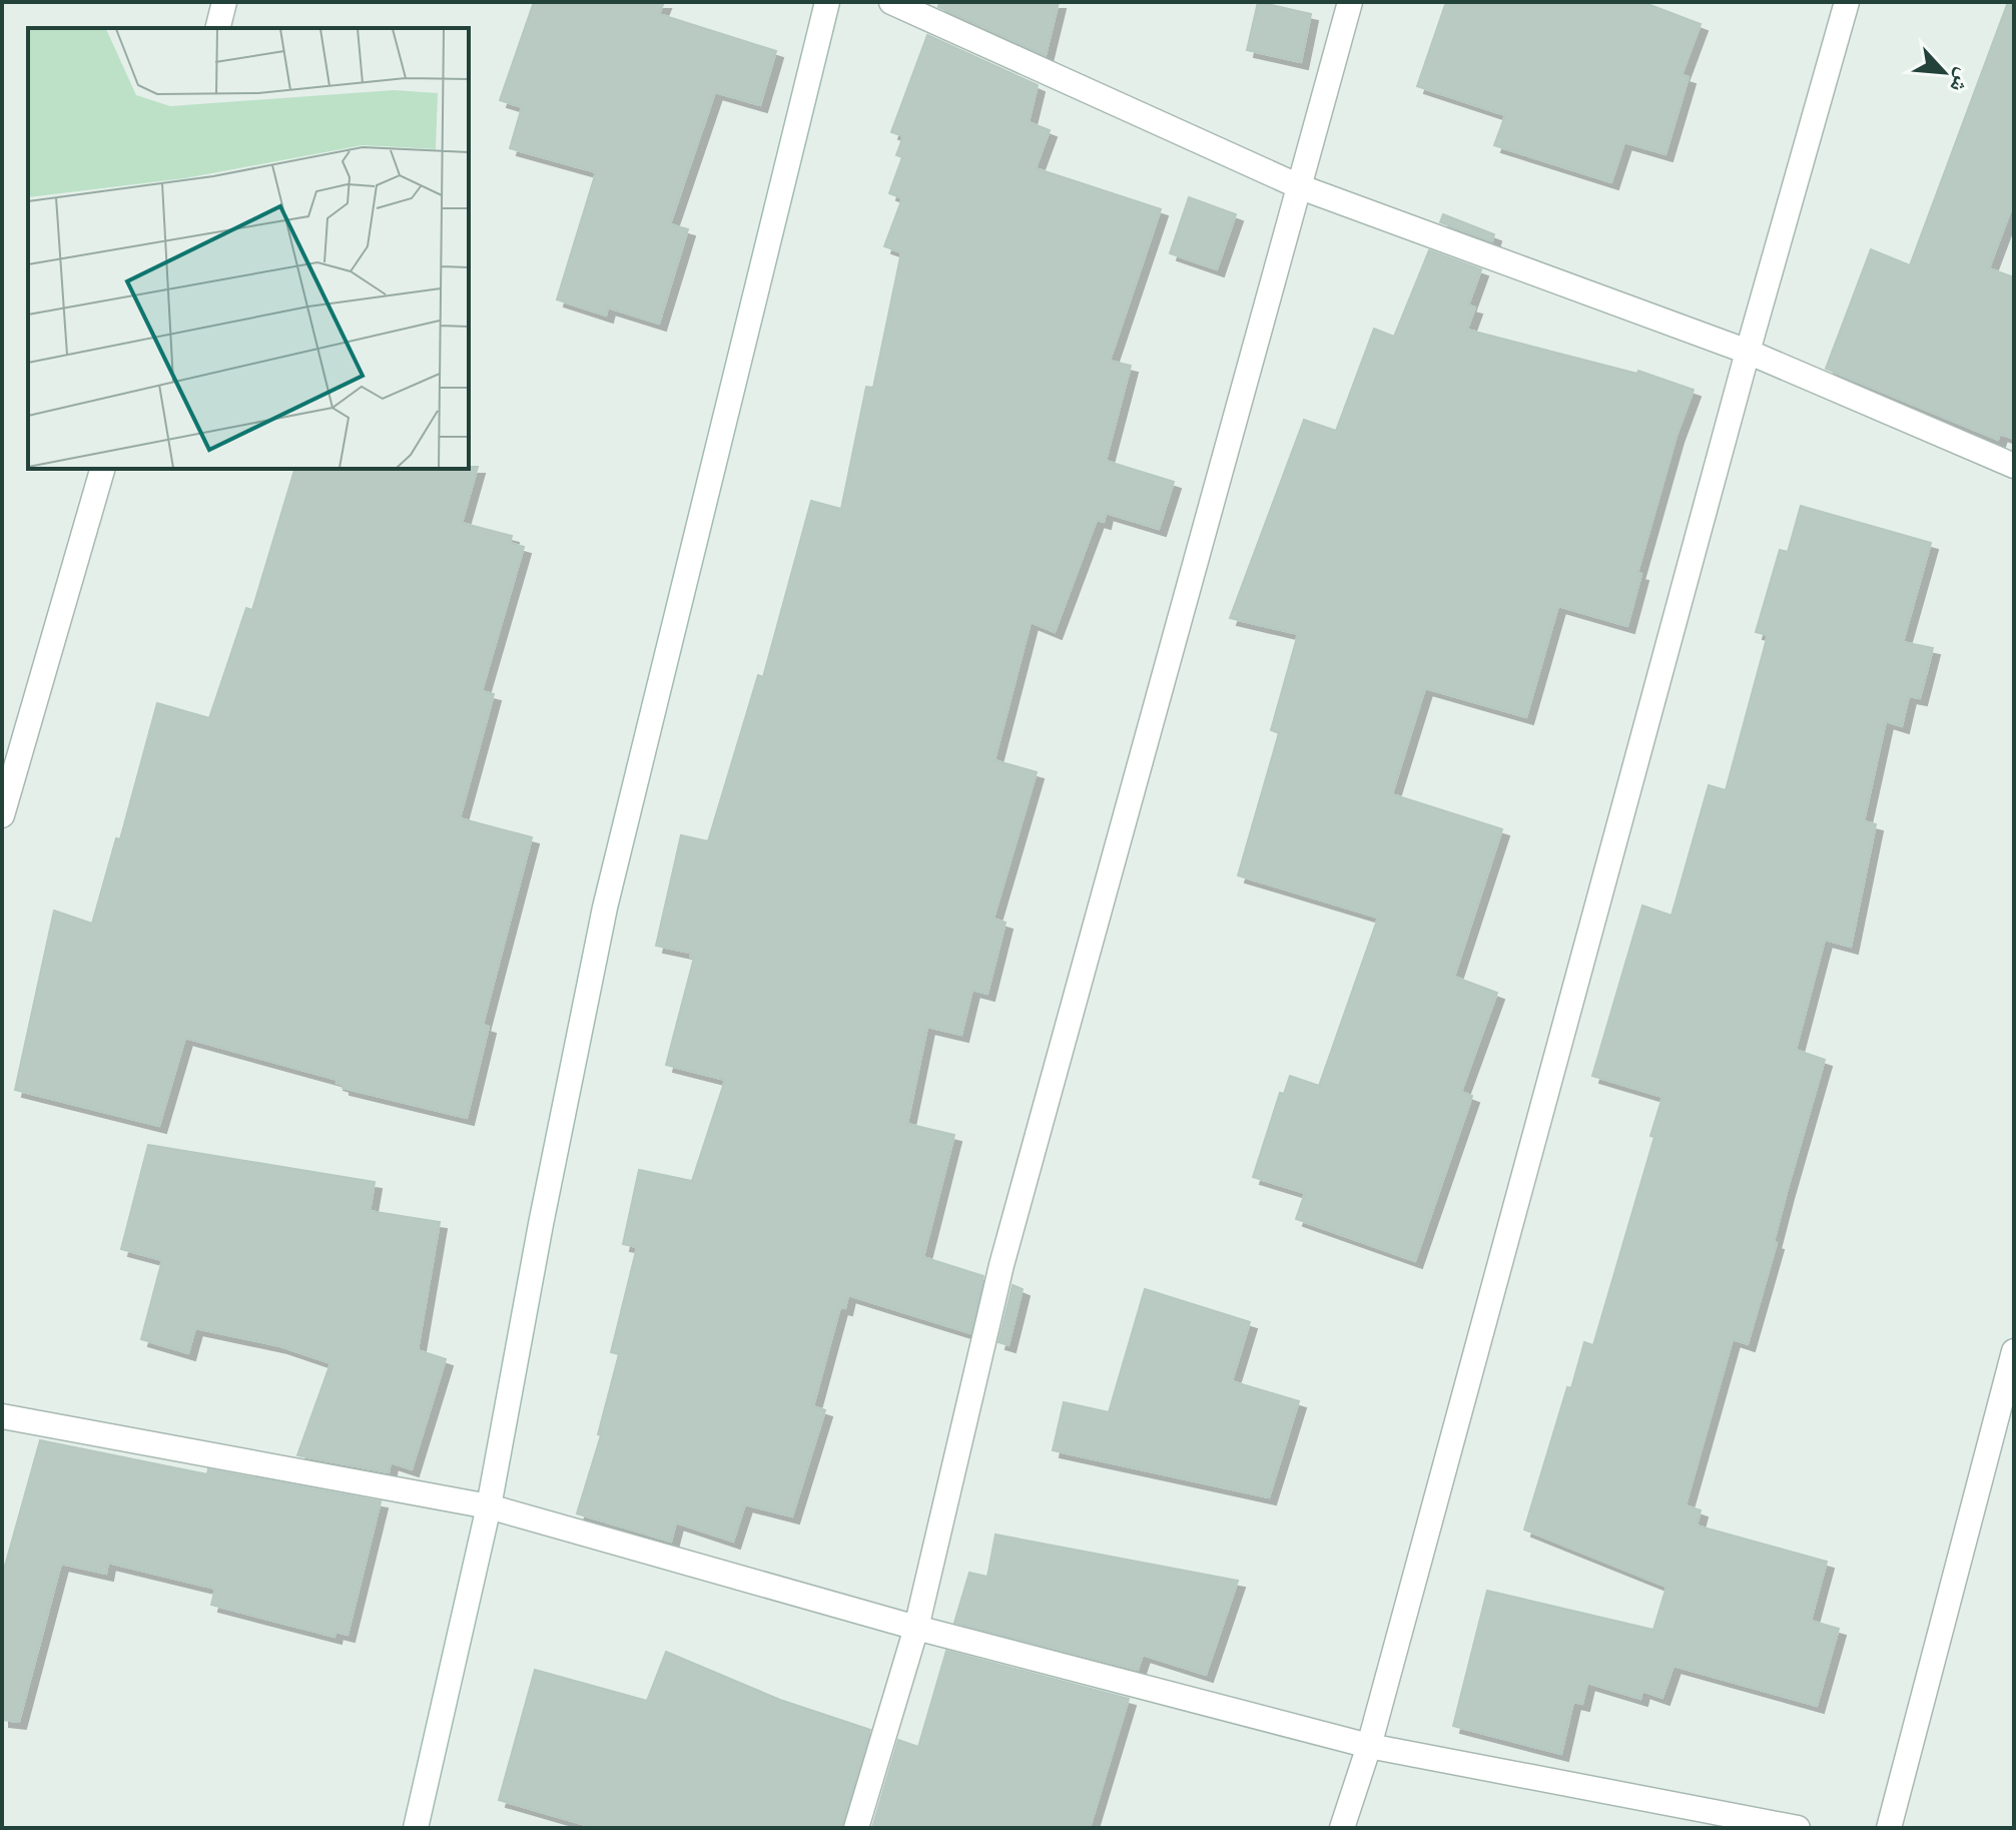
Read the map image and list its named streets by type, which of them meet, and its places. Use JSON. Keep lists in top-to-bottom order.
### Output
{
  "north": "bottom right"
}
